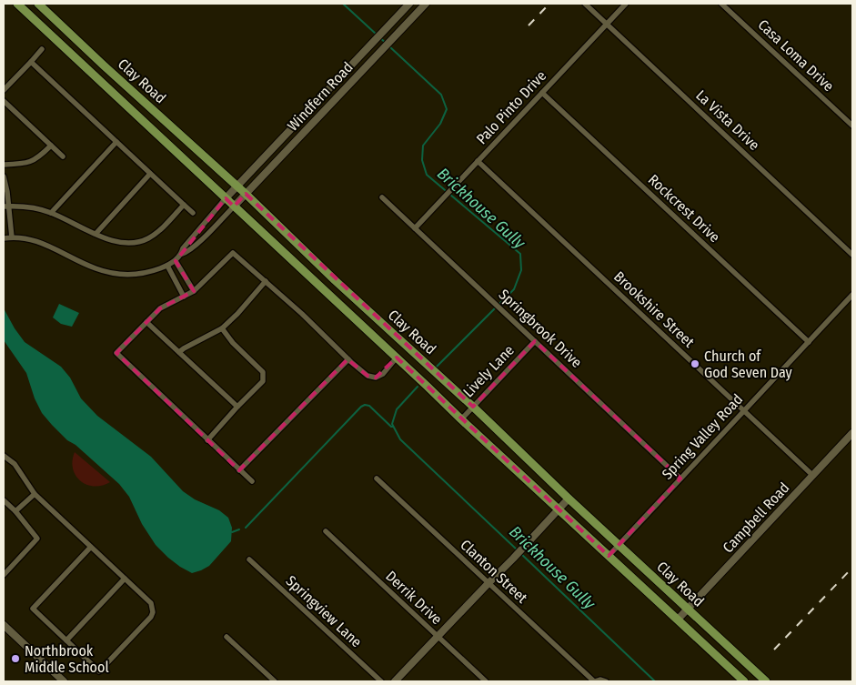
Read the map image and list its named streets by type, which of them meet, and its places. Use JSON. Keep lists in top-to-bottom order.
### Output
{
  "streets": {
    "main road": ["Clay Road"],
    "street": [
      "Casa Loma Drive",
      "Windfern Road",
      "Palo Pinto Drive",
      "La Vista Drive",
      "Rockcrest Drive",
      "Brookshire Street",
      "Springbrook Drive",
      "Lively Lane",
      "Spring Valley Road",
      "Campbell Road",
      "Clanton Street",
      "Derrik Drive",
      "Springview Lane"
    ]
  },
  "crossings": [
    ["Clay Road", "Windfern Road"],
    ["Clay Road", "Lively Lane"],
    ["Clay Road", "Spring Valley Road"],
    ["Clay Road", "Campbell Road"],
    ["Palo Pinto Drive", "La Vista Drive"],
    ["Palo Pinto Drive", "Rockcrest Drive"],
    ["Palo Pinto Drive", "Brookshire Street"],
    ["Palo Pinto Drive", "Springbrook Drive"],
    ["Rockcrest Drive", "Spring Valley Road"],
    ["Brookshire Street", "Spring Valley Road"],
    ["Brookshire Street", "Campbell Road"],
    ["Springbrook Drive", "Lively Lane"],
    ["Springbrook Drive", "Spring Valley Road"]
  ],
  "water": ["Brickhouse Gully"],
  "places": ["Church of God Seven Day", "Northbrook Middle School"]
}
